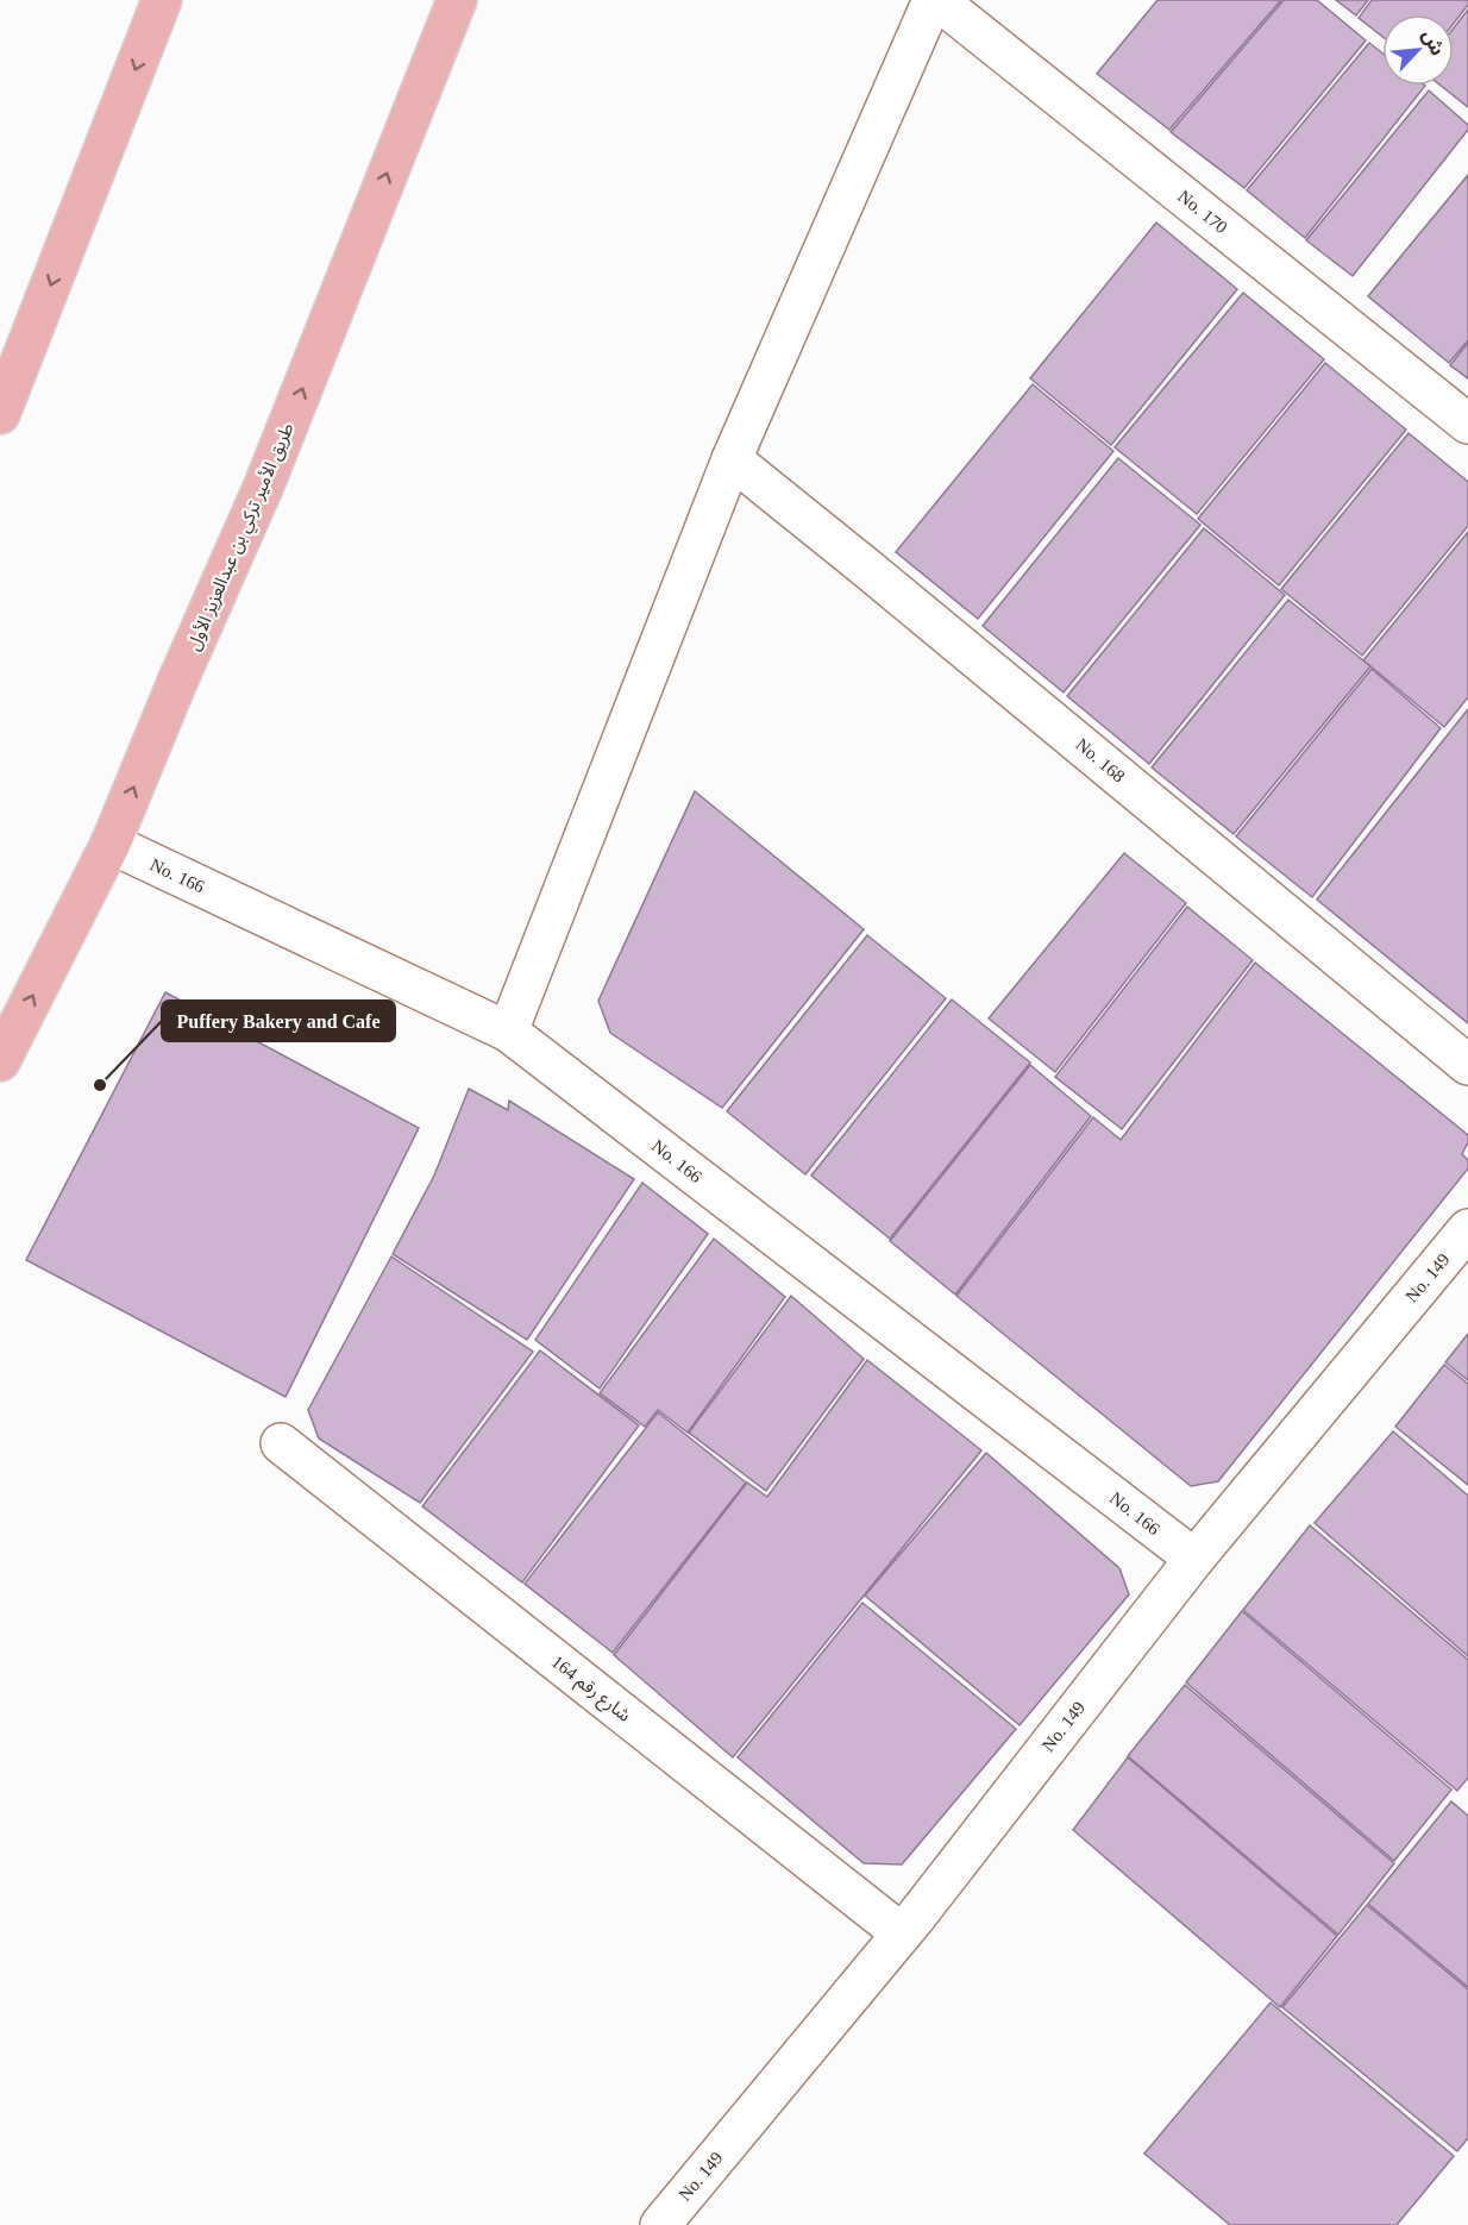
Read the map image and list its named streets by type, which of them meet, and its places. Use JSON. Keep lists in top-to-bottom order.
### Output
{
  "streets": {
    "main road": ["طريق الأمير تركي بن عبدالعزيز الأول"],
    "street": [
      "No. 170",
      "No. 168",
      "No. 166",
      "No. 149",
      "شارع رقم 164"
    ]
  },
  "crossings": [
    ["طريق الأمير تركي بن عبدالعزيز الأول", "No. 166"],
    ["No. 166", "No. 149"],
    ["No. 149", "شارع رقم 164"]
  ],
  "places": ["Puffery Bakery and Cafe"],
  "north": "top right"
}
